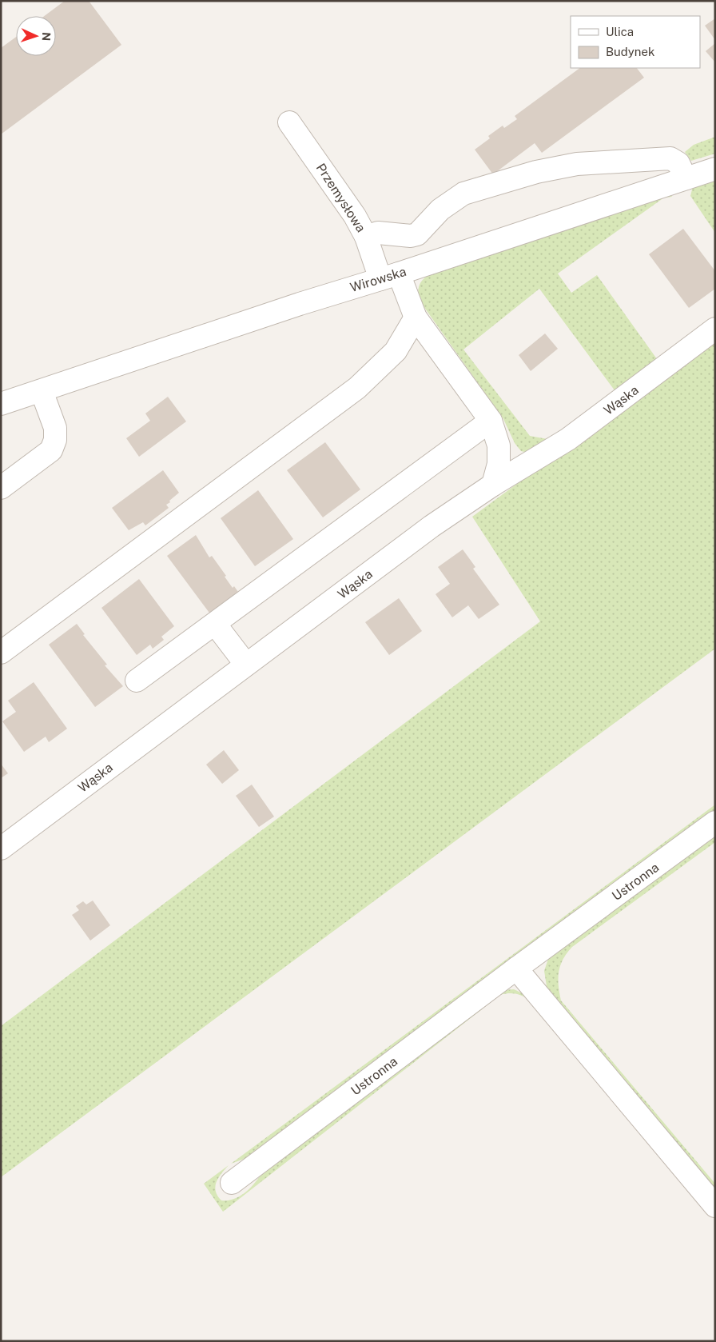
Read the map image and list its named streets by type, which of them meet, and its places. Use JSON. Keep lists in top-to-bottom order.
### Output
{
  "streets": {
    "street": [
      "Przemysłowa",
      "Wirowska",
      "Wąska",
      "Ustronna"
    ]
  },
  "crossings": [
    ["Przemysłowa", "Wirowska"],
    ["Przemysłowa", "Wąska"]
  ],
  "legend": ["Ulica", "Budynek"],
  "north": "right"
}
